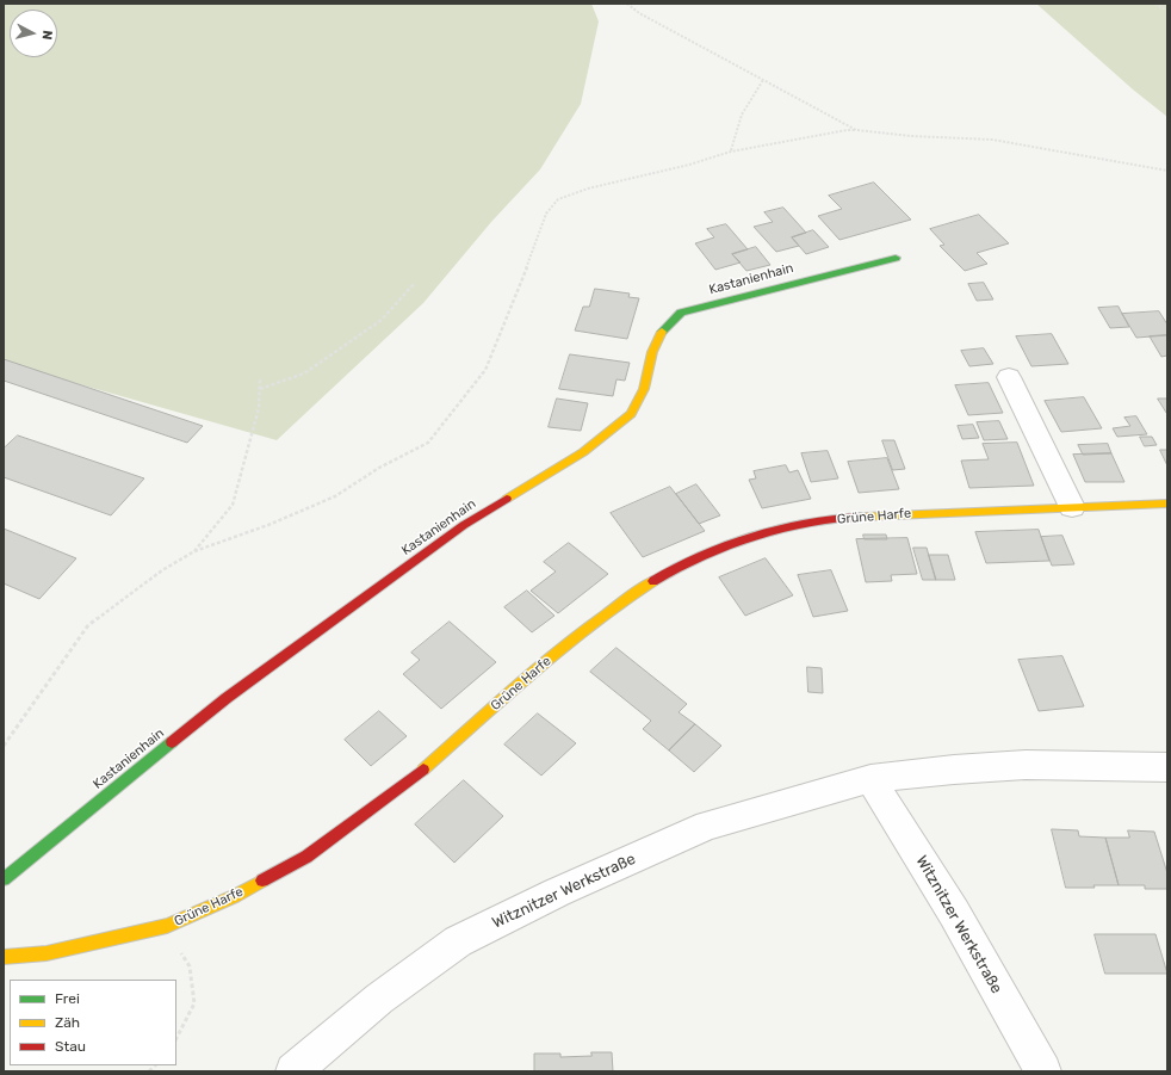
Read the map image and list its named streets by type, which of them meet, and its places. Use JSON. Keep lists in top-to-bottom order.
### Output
{
  "streets": {
    "street": ["Kastanienhain", "Grüne Harfe", "Witznitzer Werkstraße"]
  },
  "legend": ["Frei", "Zäh", "Stau"],
  "north": "right"
}
